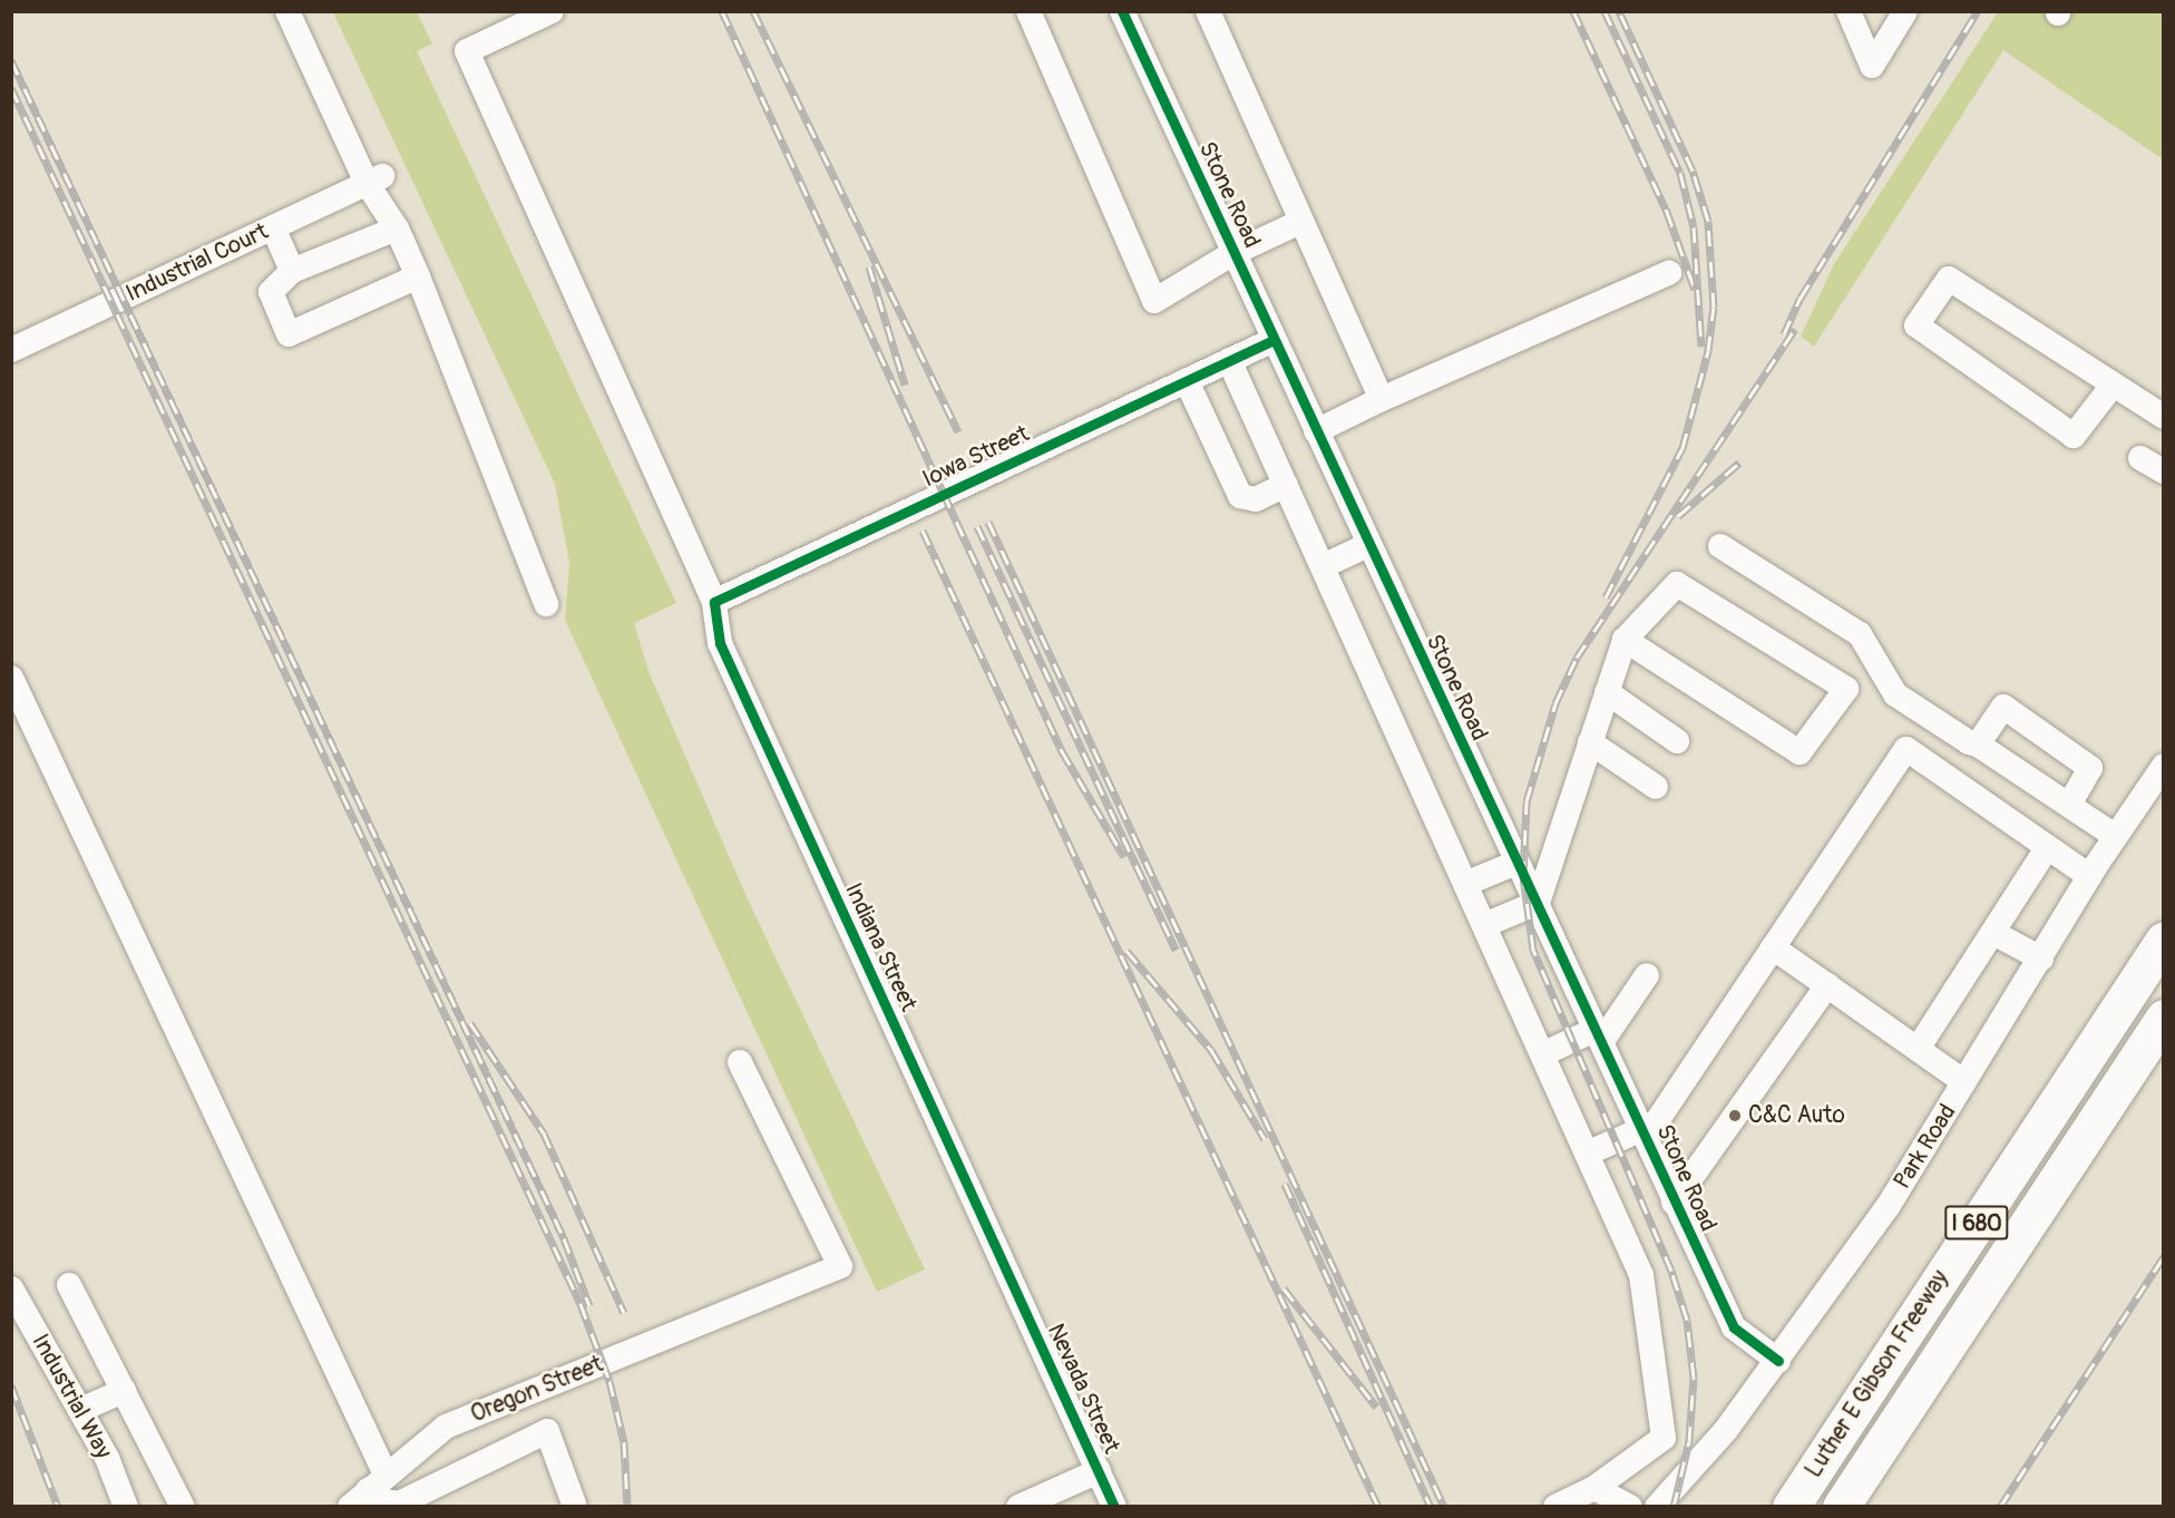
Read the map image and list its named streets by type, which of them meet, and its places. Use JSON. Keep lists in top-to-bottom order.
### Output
{
  "streets": {
    "highway": ["I 680", "Luther E Gibson Freeway"],
    "street": [
      "Stone Road",
      "Industrial Court",
      "Iowa Street",
      "Indiana Street",
      "Park Road",
      "Nevada Street",
      "Oregon Street",
      "Industrial Way"
    ]
  },
  "crossings": [
    ["Stone Road", "Iowa Street"],
    ["Stone Road", "Park Road"],
    ["Iowa Street", "Indiana Street"],
    ["Indiana Street", "Nevada Street"]
  ],
  "places": ["C&C Auto"]
}
